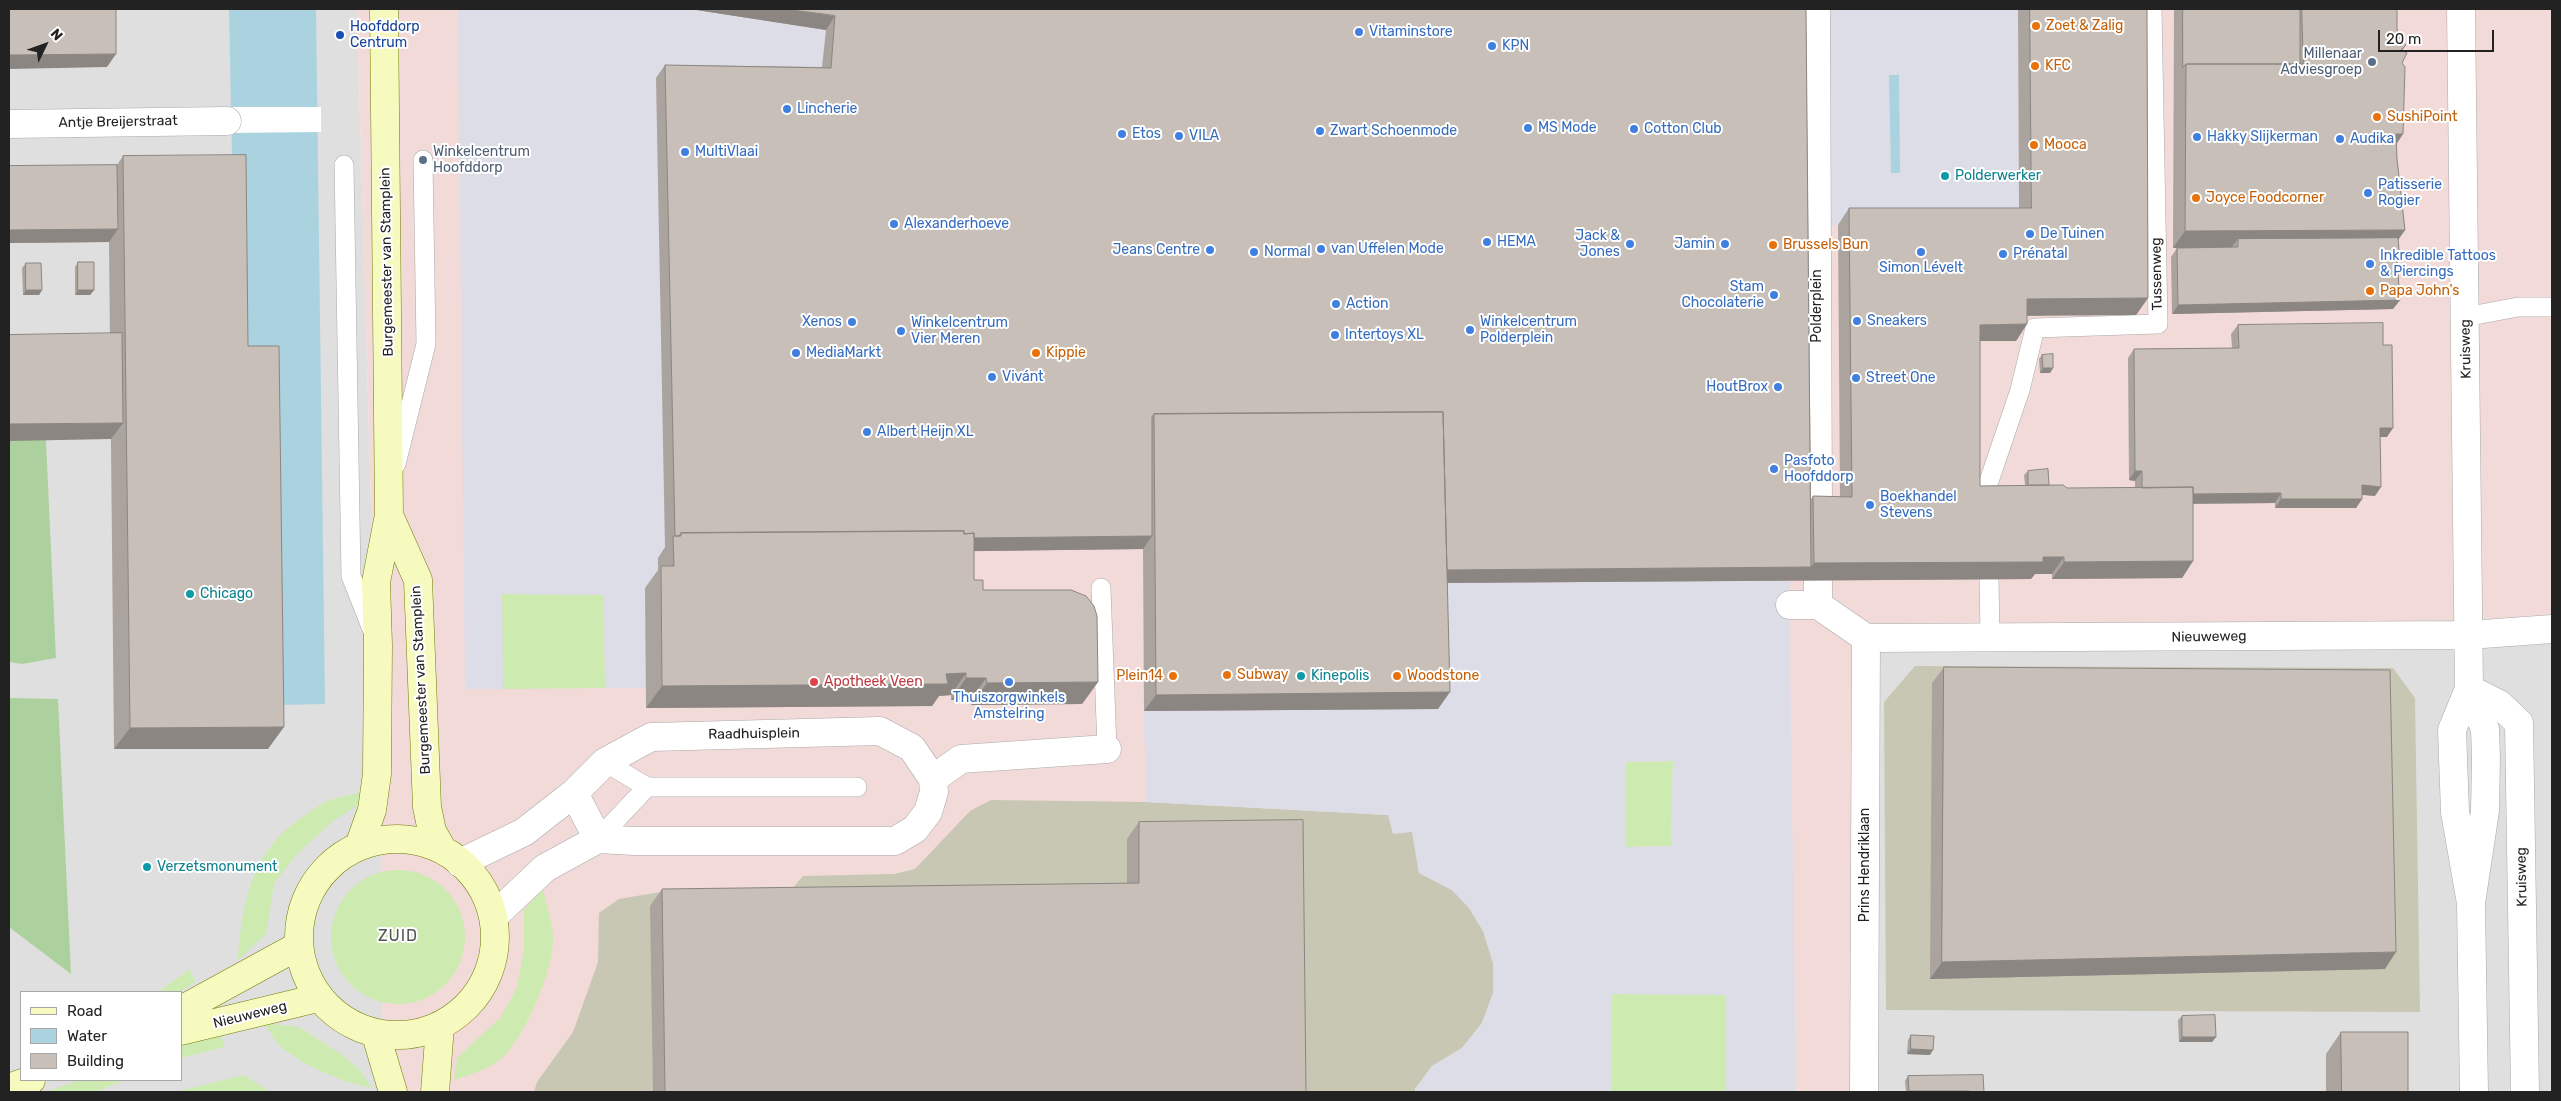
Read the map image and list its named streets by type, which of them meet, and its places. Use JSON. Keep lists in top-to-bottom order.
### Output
{
  "streets": {
    "street": [
      "Antje Breijerstraat",
      "Burgemeester van Stamplein",
      "Polderplein",
      "Kruisweg",
      "Nieuweweg",
      "Raadhuisplein",
      "Prins Hendriklaan"
    ],
    "lane": ["Tussenweg"]
  },
  "crossings": [
    ["Burgemeester van Stamplein", "Raadhuisplein"],
    ["Kruisweg", "Nieuweweg"],
    ["Nieuweweg", "Prins Hendriklaan"]
  ],
  "districts": ["ZUID"],
  "places": [
    "Zoet & Zalig",
    "Vitaminstore",
    "Hoofddorp Centrum",
    "KPN",
    "Millenaar Adviesgroep",
    "KFC",
    "Lincherie",
    "SushiPoint",
    "MS Mode",
    "Cotton Club",
    "Zwart Schoenmode",
    "Etos",
    "VILA",
    "Hakky Slijkerman",
    "Audika",
    "Mooca",
    "MultiVlaai",
    "Winkelcentrum Hoofddorp",
    "Polderwerker",
    "Patisserie Rogier",
    "Joyce Foodcorner",
    "Alexanderhoeve",
    "De Tuinen",
    "HEMA",
    "Jack & Jones",
    "Jamin",
    "Brussels Bun",
    "van Uffelen Mode",
    "Jeans Centre",
    "Normal",
    "Simon Lévelt",
    "Prénatal",
    "Inkredible Tattoos & Piercings",
    "Papa John's",
    "Stam Chocolaterie",
    "Action",
    "Sneakers",
    "Xenos",
    "Winkelcentrum Polderplein",
    "Winkelcentrum Vier Meren",
    "Intertoys XL",
    "MediaMarkt",
    "Kippie",
    "Vivánt",
    "Street One",
    "HoutBrox",
    "Albert Heijn XL",
    "Pasfoto Hoofddorp",
    "Boekhandel Stevens",
    "Chicago",
    "Subway",
    "Plein14",
    "Kinepolis",
    "Woodstone",
    "Apotheek Veen",
    "Thuiszorgwinkels Amstelring",
    "Verzetsmonument"
  ],
  "legend": ["Road", "Water", "Building"],
  "scale_bar": "20 m",
  "north": "top right"
}
